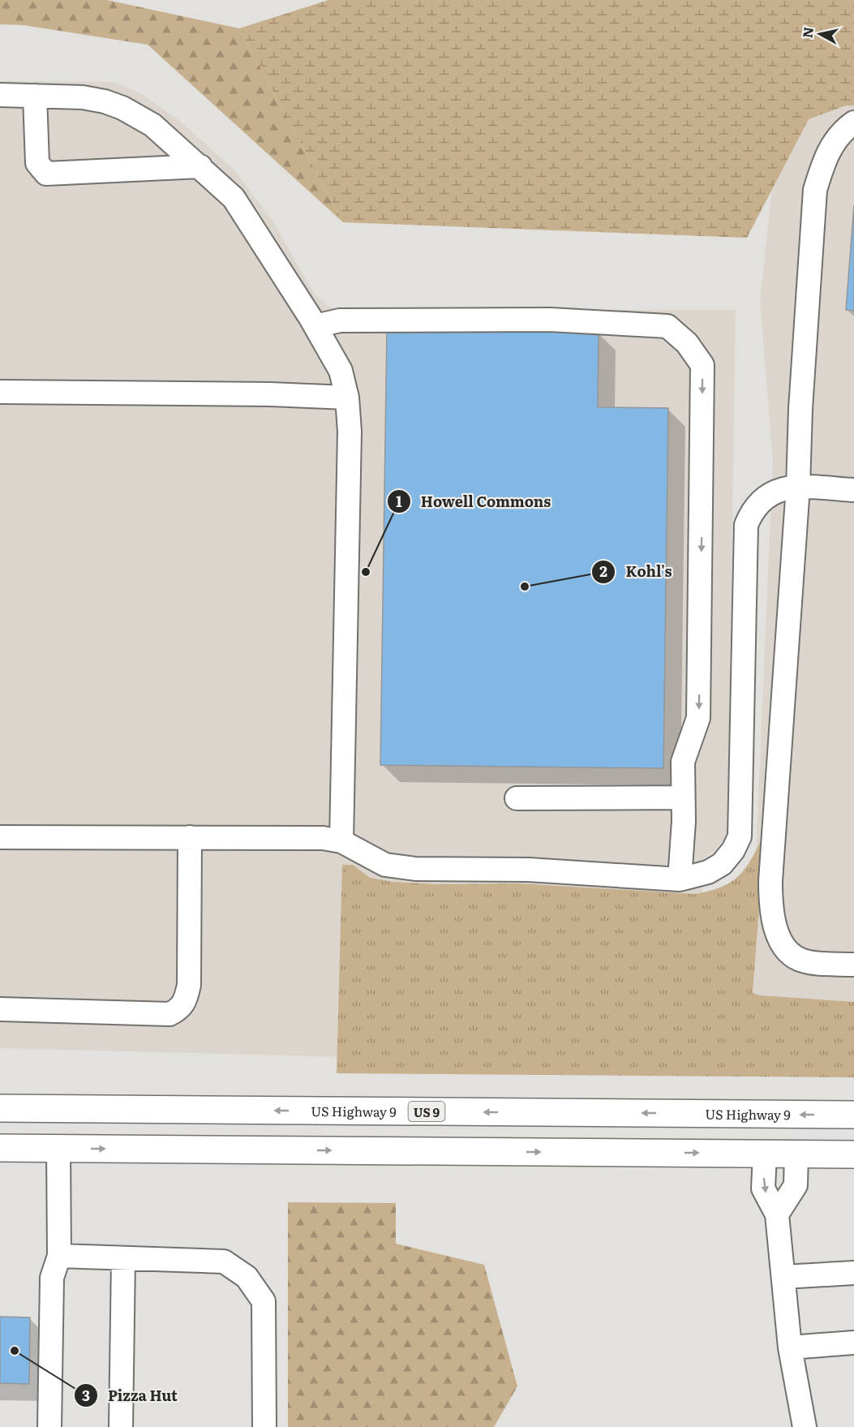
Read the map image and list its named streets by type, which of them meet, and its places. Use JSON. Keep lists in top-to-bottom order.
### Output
{
  "streets": {
    "highway": ["US Highway 9", "US 9"]
  },
  "places": ["Howell Commons", "Kohl's", "Pizza Hut"],
  "north": "left"
}
